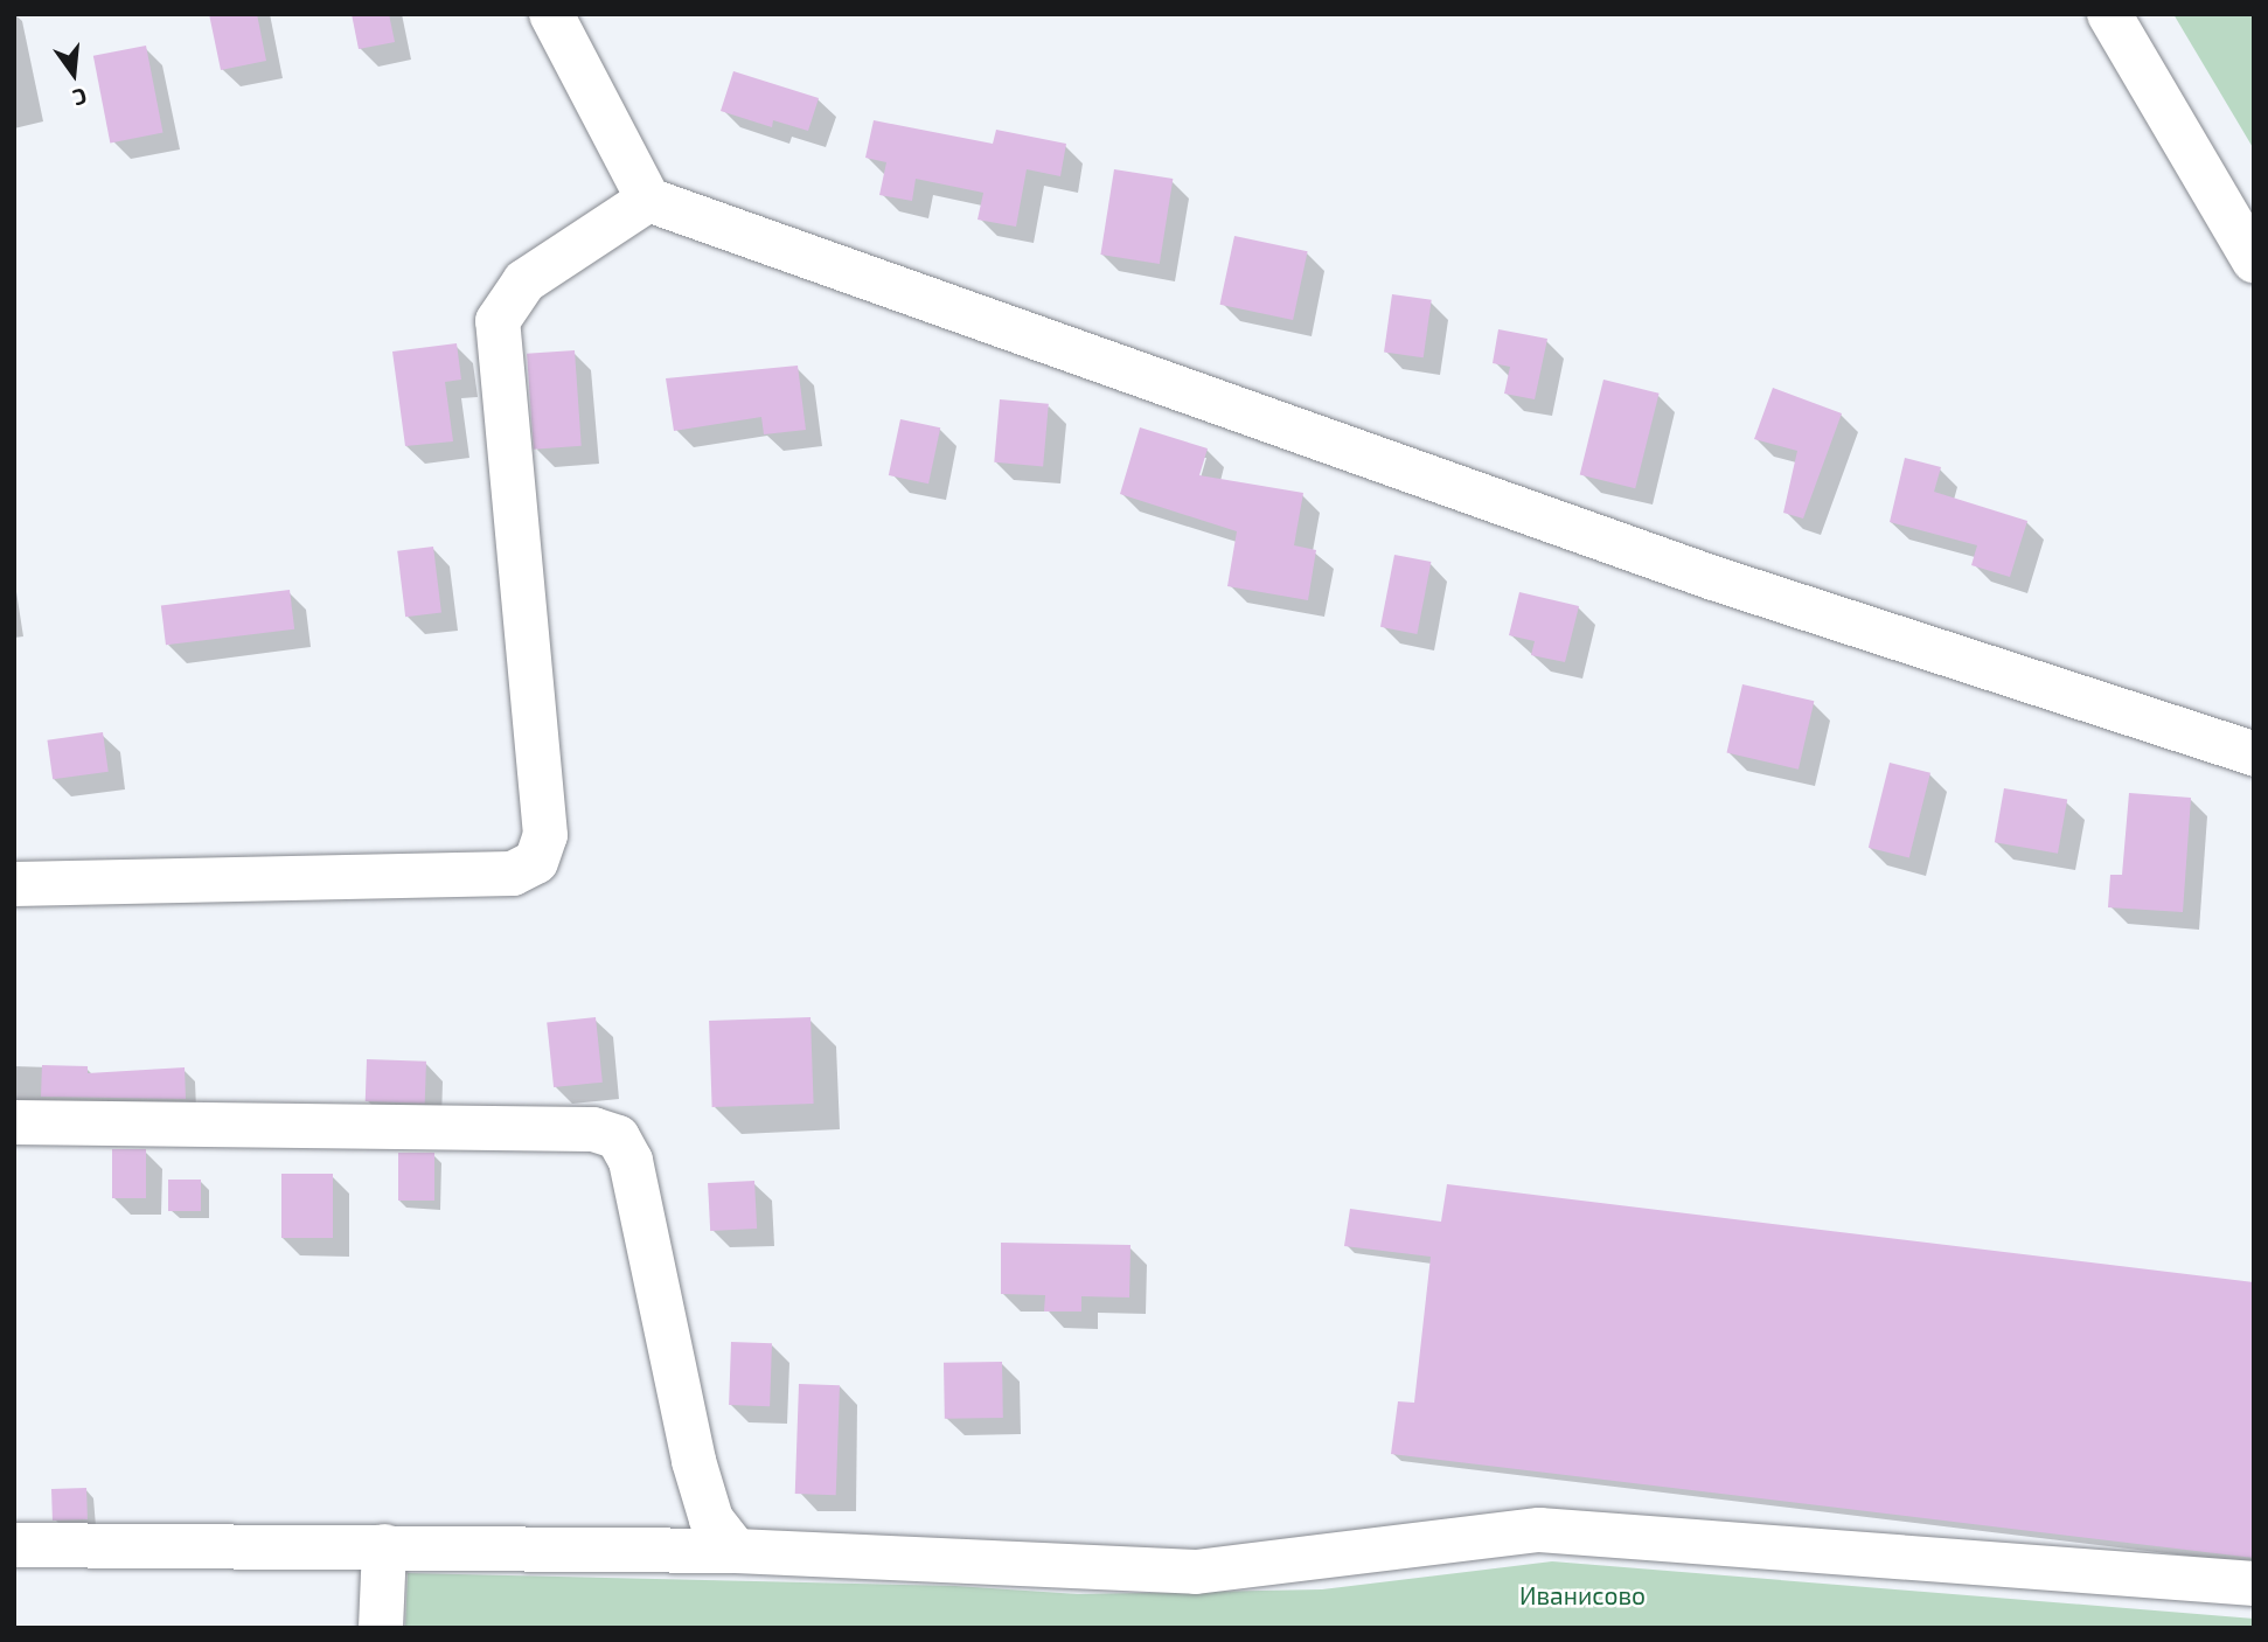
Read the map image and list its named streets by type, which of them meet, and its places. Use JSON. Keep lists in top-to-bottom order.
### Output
{
  "parks": ["Иванисово"],
  "north": "bottom"
}
